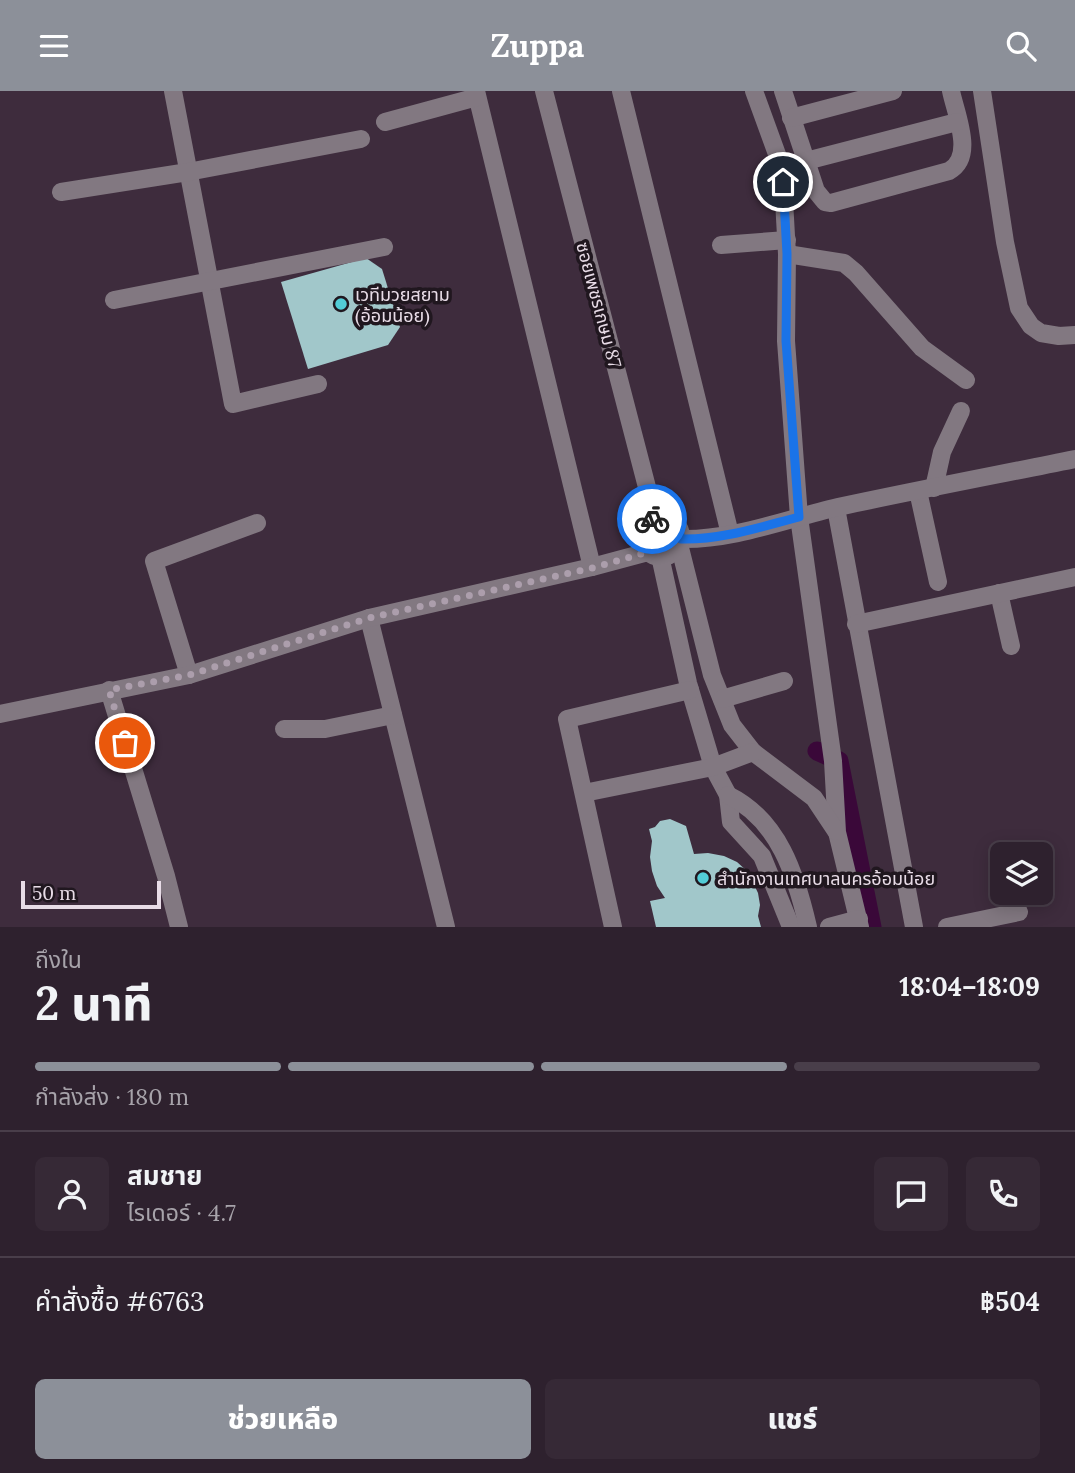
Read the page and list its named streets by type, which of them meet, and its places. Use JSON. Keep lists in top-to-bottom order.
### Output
{
  "streets": {
    "street": ["ซอยเพชรเกษม 87"]
  },
  "places": ["เวทีมวยสยาม (อ้อมน้อย)", "สำนักงานเทศบาลนครอ้อมน้อย"],
  "scale_bar": "50 m",
  "page": {
    "header": "Zuppa",
    "scale": "50 m",
    "heading": ["2 นาที", "ถึงใน", "18:04–18:09"],
    "panel": [
      "สมชาย",
      "ไรเดอร์ · 4.7",
      "คำสั่งซื้อ #6763",
      "฿504"
    ],
    "bar": "กำลังส่ง · 180 m",
    "buttons": ["ช่วยเหลือ", "แชร์"]
  }
}
